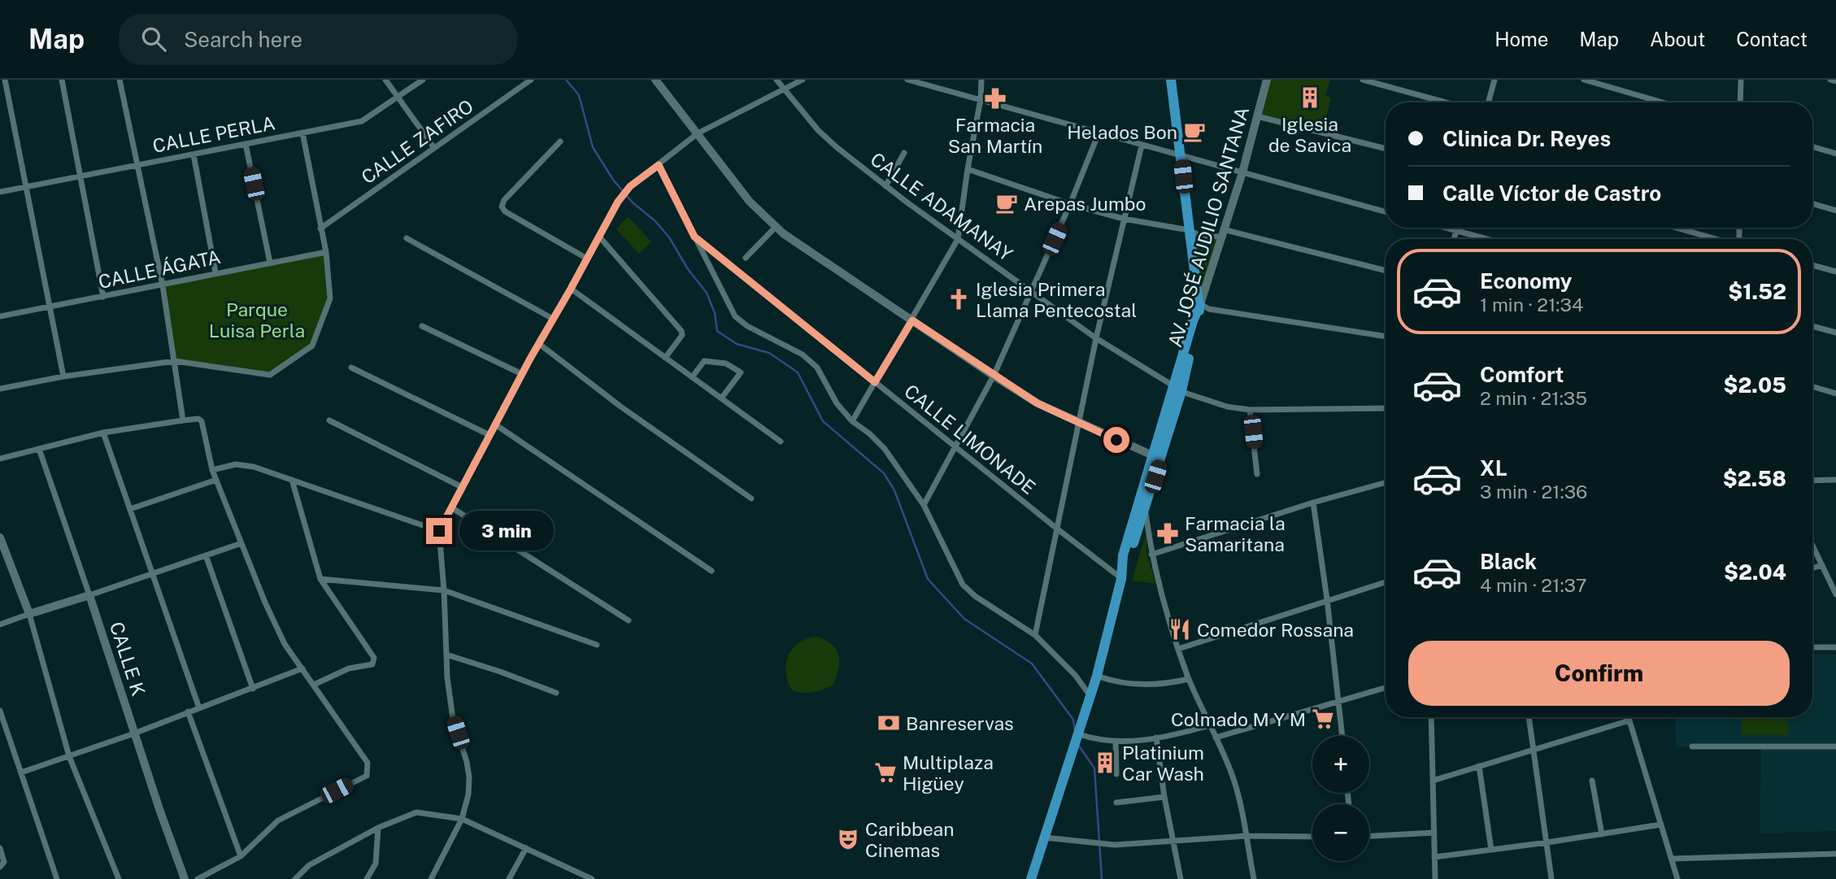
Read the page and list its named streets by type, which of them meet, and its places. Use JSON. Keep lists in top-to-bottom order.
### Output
{
  "streets": {
    "main road": ["AV. JOSÉ AUDILIO SANTANA", "CALLE K"],
    "street": [
      "CALLE PERLA",
      "CALLE ZAFIRO",
      "CALLE ADAMANAY",
      "CALLE ÁGATA",
      "CALLE LIMONADE"
    ]
  },
  "parks": ["Parque Luisa Perla"],
  "places": {
    "building": ["Iglesia de Savica", "Platinium Car Wash"],
    "pharmacy": ["Farmacia San Martín", "Farmacia la Samaritana"],
    "cafe": ["Helados Bon", "Arepas Jumbo"],
    "church": ["Iglesia Primera Llama Pentecostal"],
    "restaurant": ["Comedor Rossana"],
    "supermarket": ["Colmado M Y M", "Multiplaza Higüey"],
    "bank": ["Banreservas"],
    "theatre": ["Caribbean Cinemas"]
  },
  "page": {
    "header": "Map",
    "search": "Search here",
    "nav": [
      "Home",
      "Map",
      "About",
      "Contact"
    ],
    "banner": ["Clinica Dr. Reyes", "Calle Víctor de Castro"],
    "list": [
      {
        "name": "Economy",
        "note": "1 min · 21:34",
        "value": "$1.52"
      },
      {
        "name": "Comfort",
        "note": "2 min · 21:35",
        "value": "$2.05"
      },
      {
        "name": "XL",
        "note": "3 min · 21:36",
        "value": "$2.58"
      },
      {
        "name": "Black",
        "note": "4 min · 21:37",
        "value": "$2.04"
      }
    ],
    "bubble": "3 min",
    "buttons": "Confirm",
    "map_buttons": ["+", "−"]
  }
}
